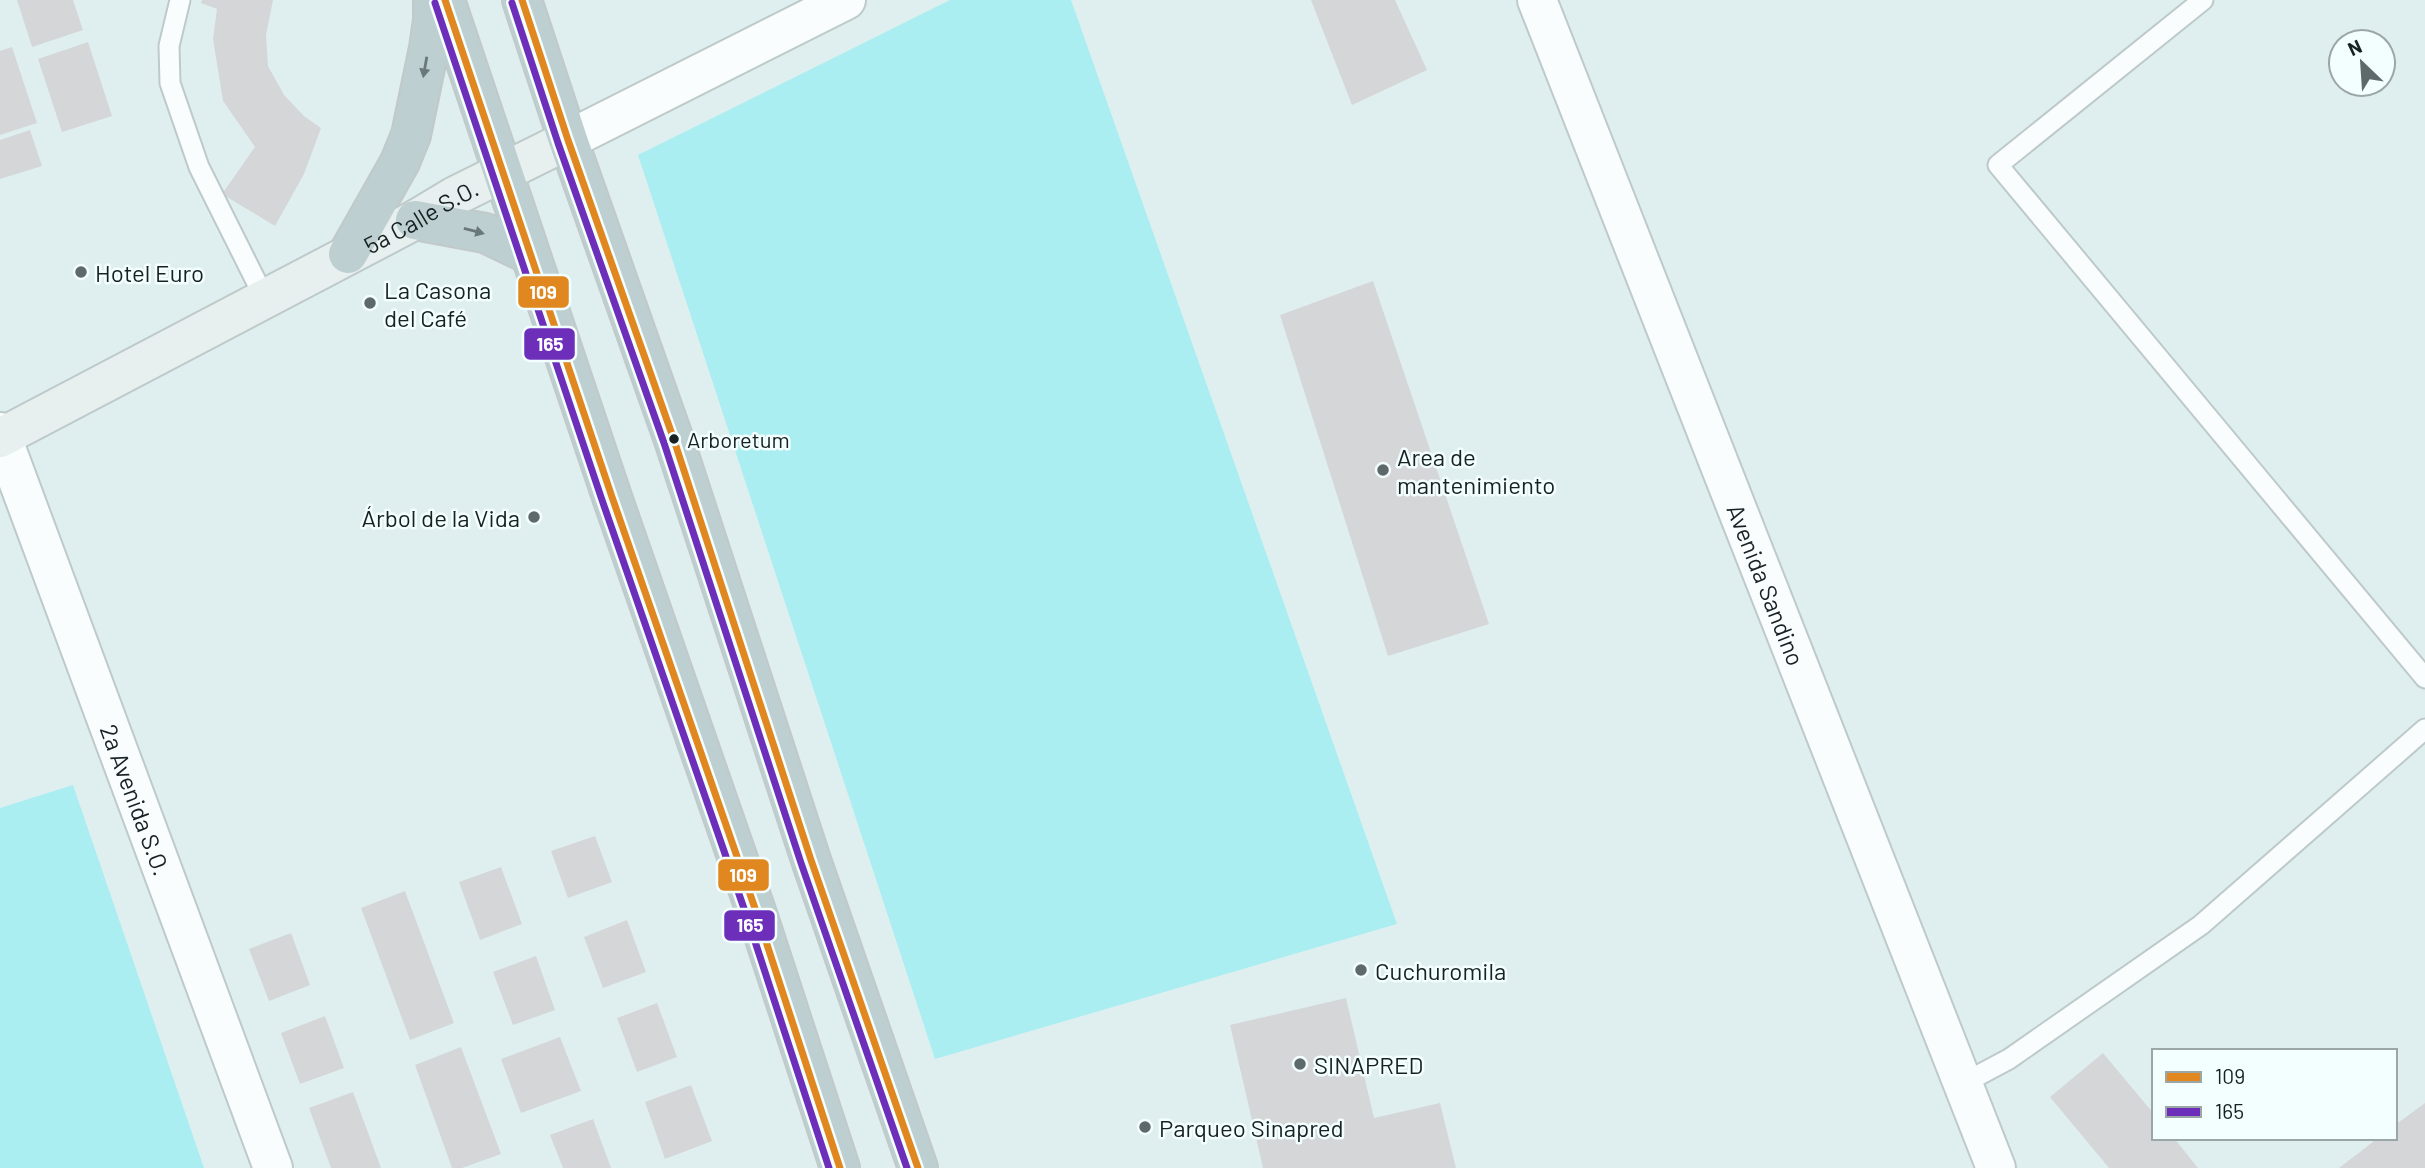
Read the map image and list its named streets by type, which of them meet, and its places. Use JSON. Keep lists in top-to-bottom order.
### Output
{
  "streets": {
    "street": ["5a Calle S.O.", "Avenida Sandino", "2a Avenida S.O."]
  },
  "crossings": [
    ["5a Calle S.O.", "2a Avenida S.O."]
  ],
  "places": [
    "Hotel Euro",
    "La Casona del Café",
    "Arboretum",
    "Area de mantenimiento",
    "Árbol de la Vida",
    "Cuchuromila",
    "SINAPRED",
    "Parqueo Sinapred"
  ],
  "lines": ["transit line 109", "transit line 165"],
  "legend": ["109", "165"],
  "north": "top left"
}
